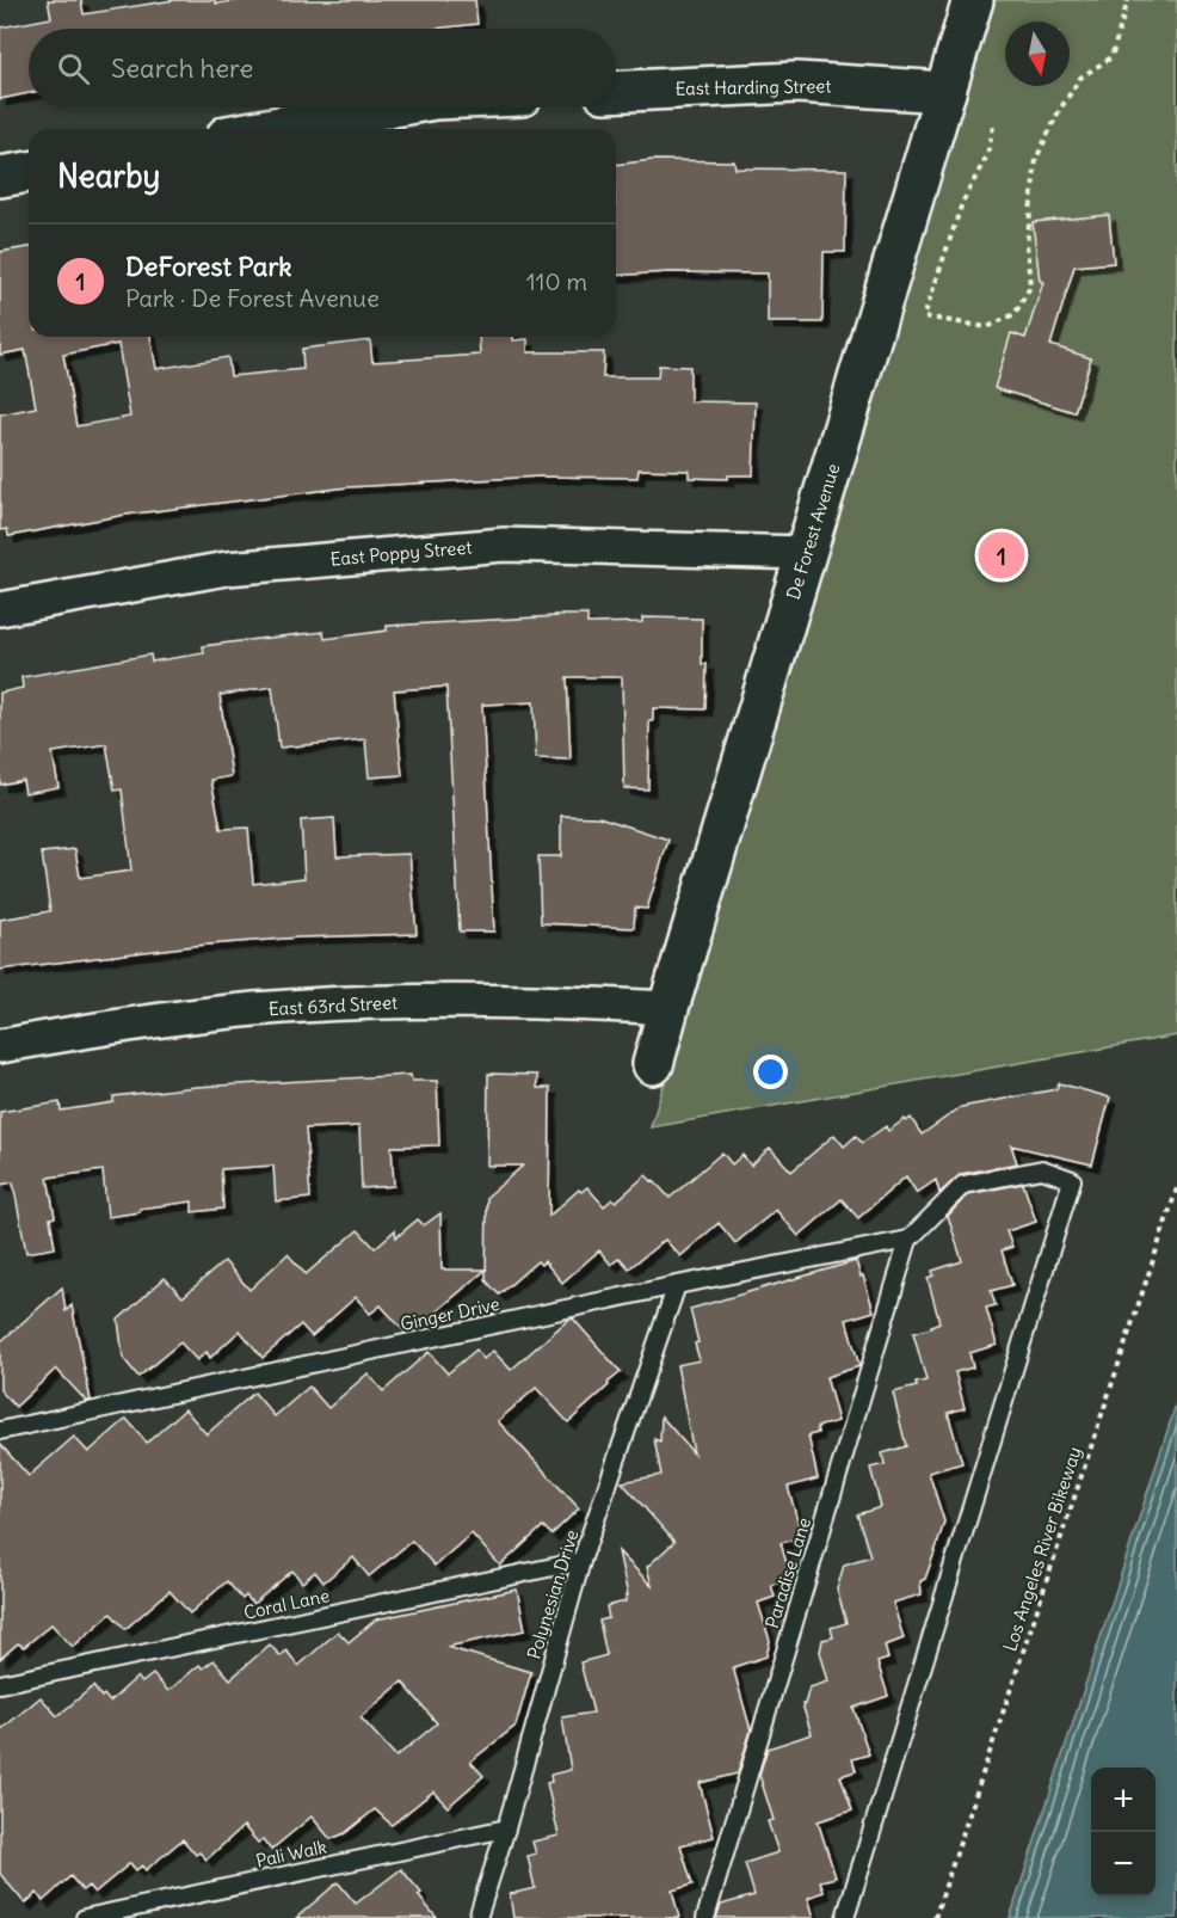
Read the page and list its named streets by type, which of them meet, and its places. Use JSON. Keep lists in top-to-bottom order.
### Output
{
  "streets": {
    "street": [
      "East Harding Street",
      "De Forest Avenue",
      "East Poppy Street",
      "East 63rd Street"
    ],
    "lane": [
      "Ginger Drive",
      "Paradise Lane",
      "Polynesian Drive",
      "Coral Lane",
      "Pali Walk"
    ],
    "path": ["Los Angeles River Bikeway"]
  },
  "crossings": [
    ["East Harding Street", "De Forest Avenue"],
    ["De Forest Avenue", "East Poppy Street"],
    ["De Forest Avenue", "East 63rd Street"],
    ["Ginger Drive", "Paradise Lane"],
    ["Ginger Drive", "Polynesian Drive"],
    ["Polynesian Drive", "Coral Lane"],
    ["Polynesian Drive", "Pali Walk"]
  ],
  "north": "bottom",
  "page": {
    "search": "Search here",
    "heading": "Nearby",
    "list": [
      {
        "mark": "1",
        "name": "DeForest Park",
        "note": "Park · De Forest Avenue",
        "value": "110 m"
      }
    ],
    "pins": "1",
    "map_buttons": ["+", "−"]
  }
}
